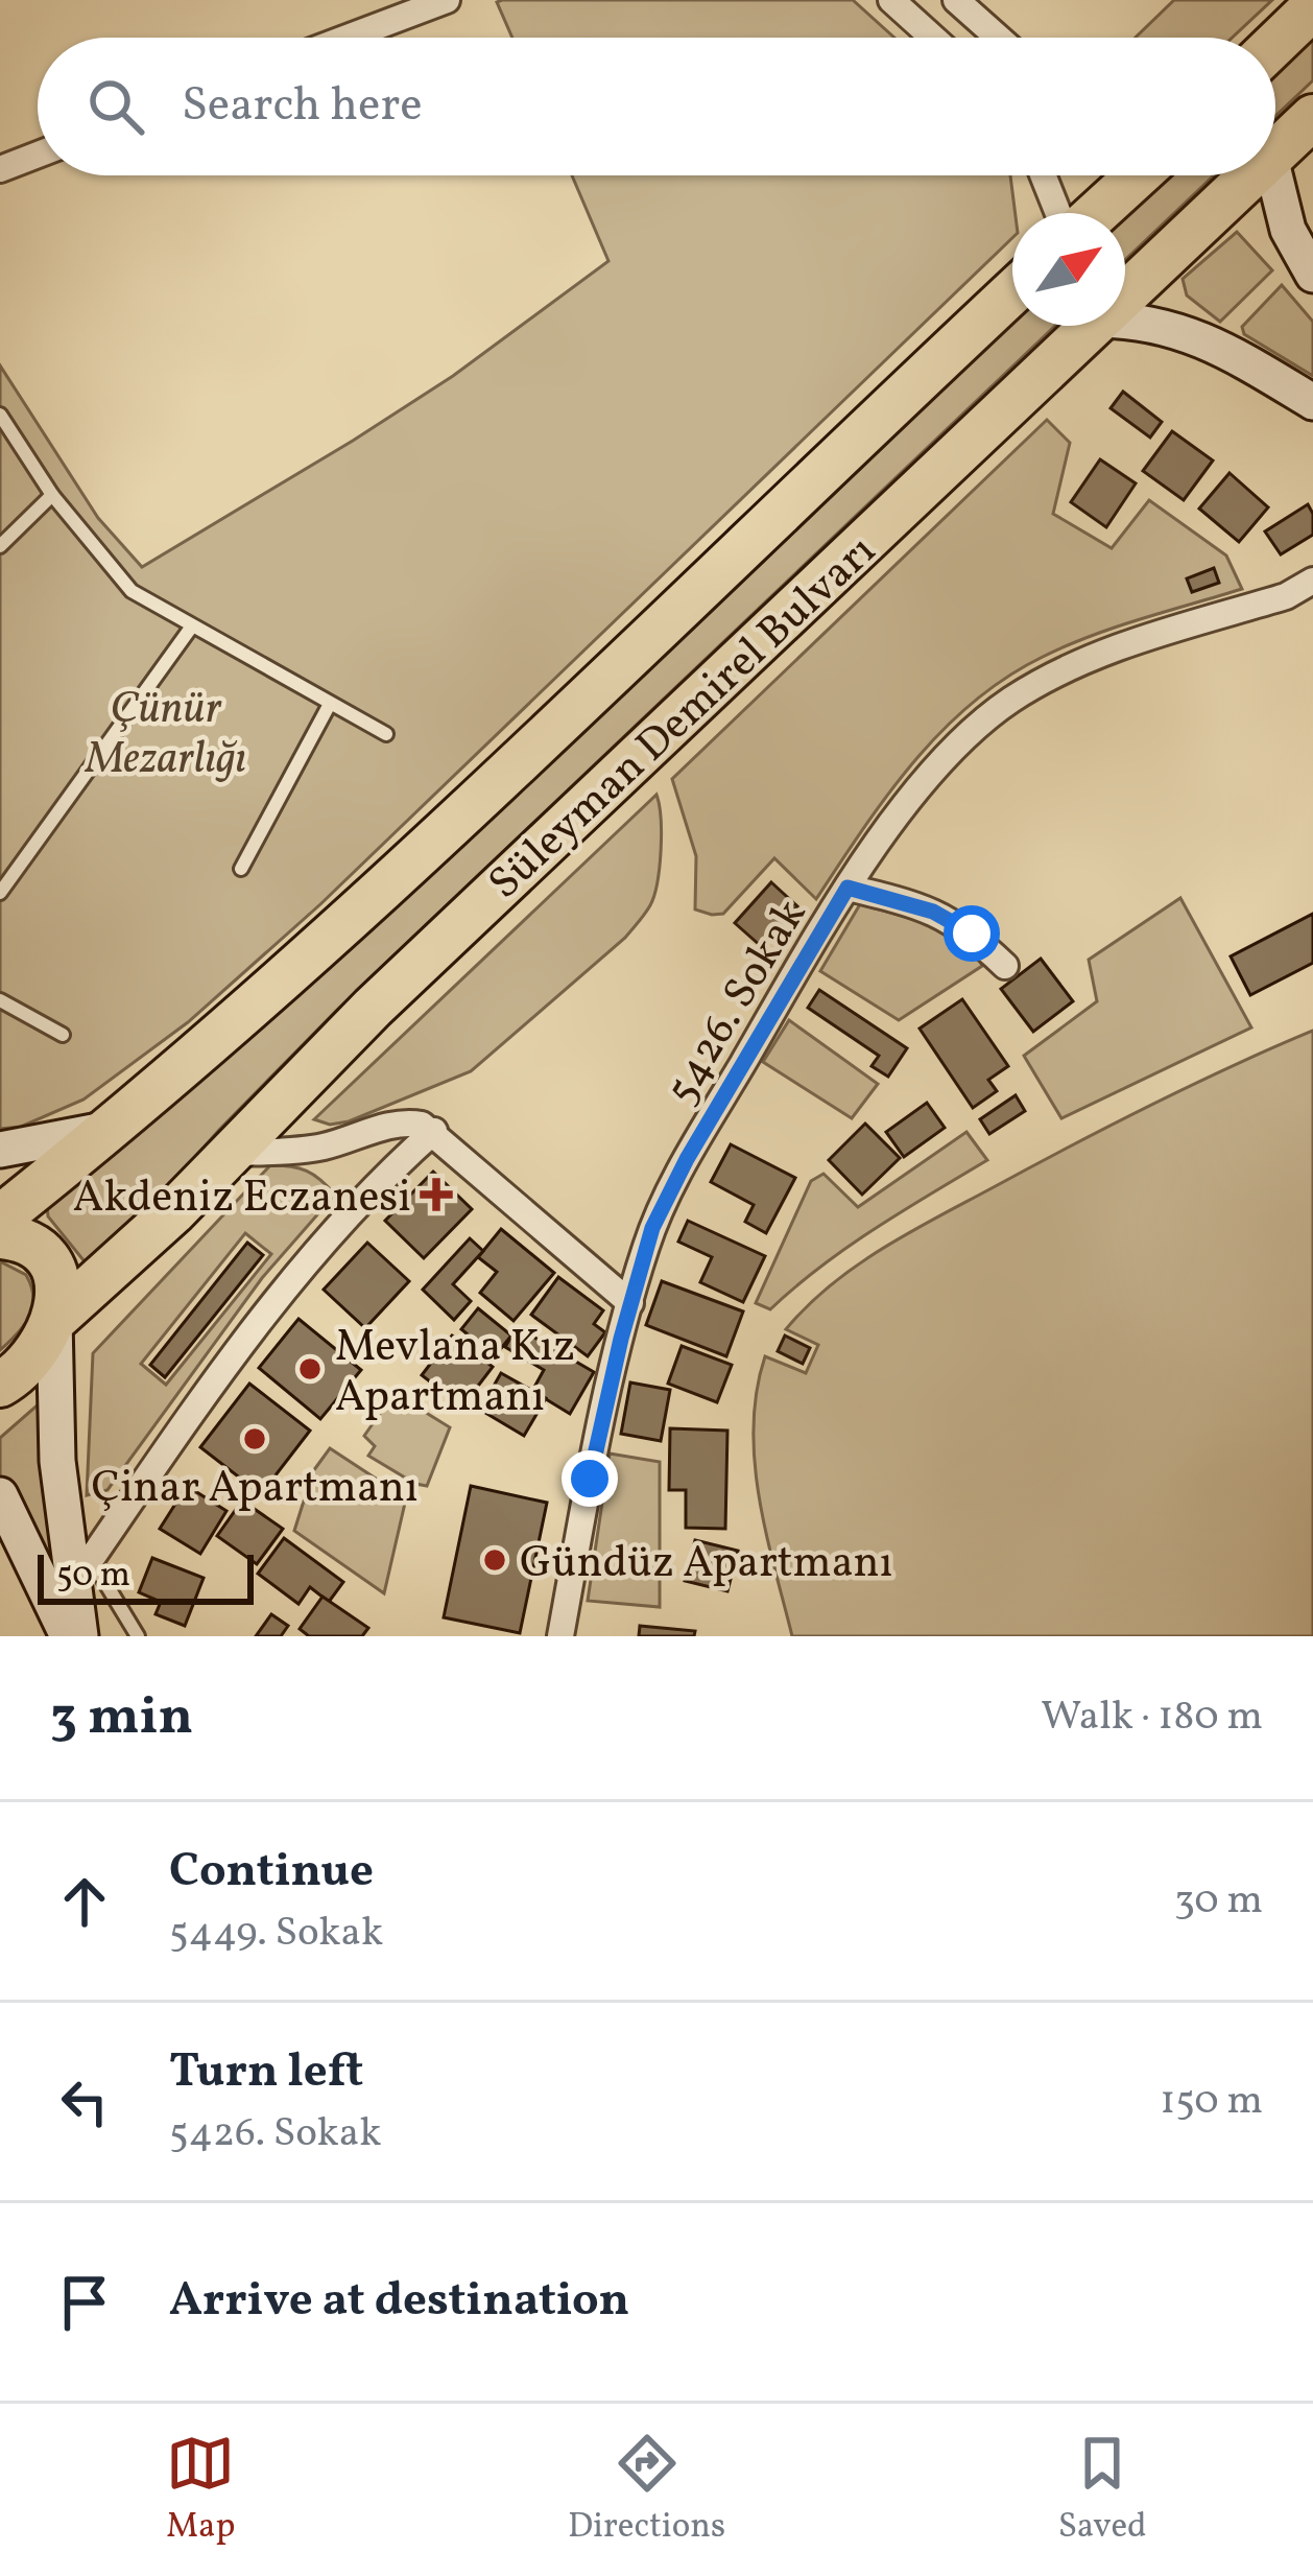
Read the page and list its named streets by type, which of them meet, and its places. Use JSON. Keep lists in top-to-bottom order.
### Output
{
  "streets": {
    "highway": ["Süleyman Demirel Bulvarı"],
    "street": ["5426. Sokak"]
  },
  "parks": ["Çünür Mezarlığı"],
  "places": {
    "health": ["Akdeniz Eczanesi"],
    "other": ["Mevlana Kız Apartmanı", "Çinar Apartmanı", "Gündüz Apartmanı"]
  },
  "scale_bar": "50 m",
  "north": "top right",
  "page": {
    "search": "Search here",
    "scale": "50 m",
    "heading": ["3 min", "Walk · 180 m"],
    "list": [
      ["Continue", "5449. Sokak", "30 m"],
      ["Turn left", "5426. Sokak", "150 m"],
      "Arrive at destination"
    ],
    "nav": ["Map", "Directions", "Saved"]
  }
}
